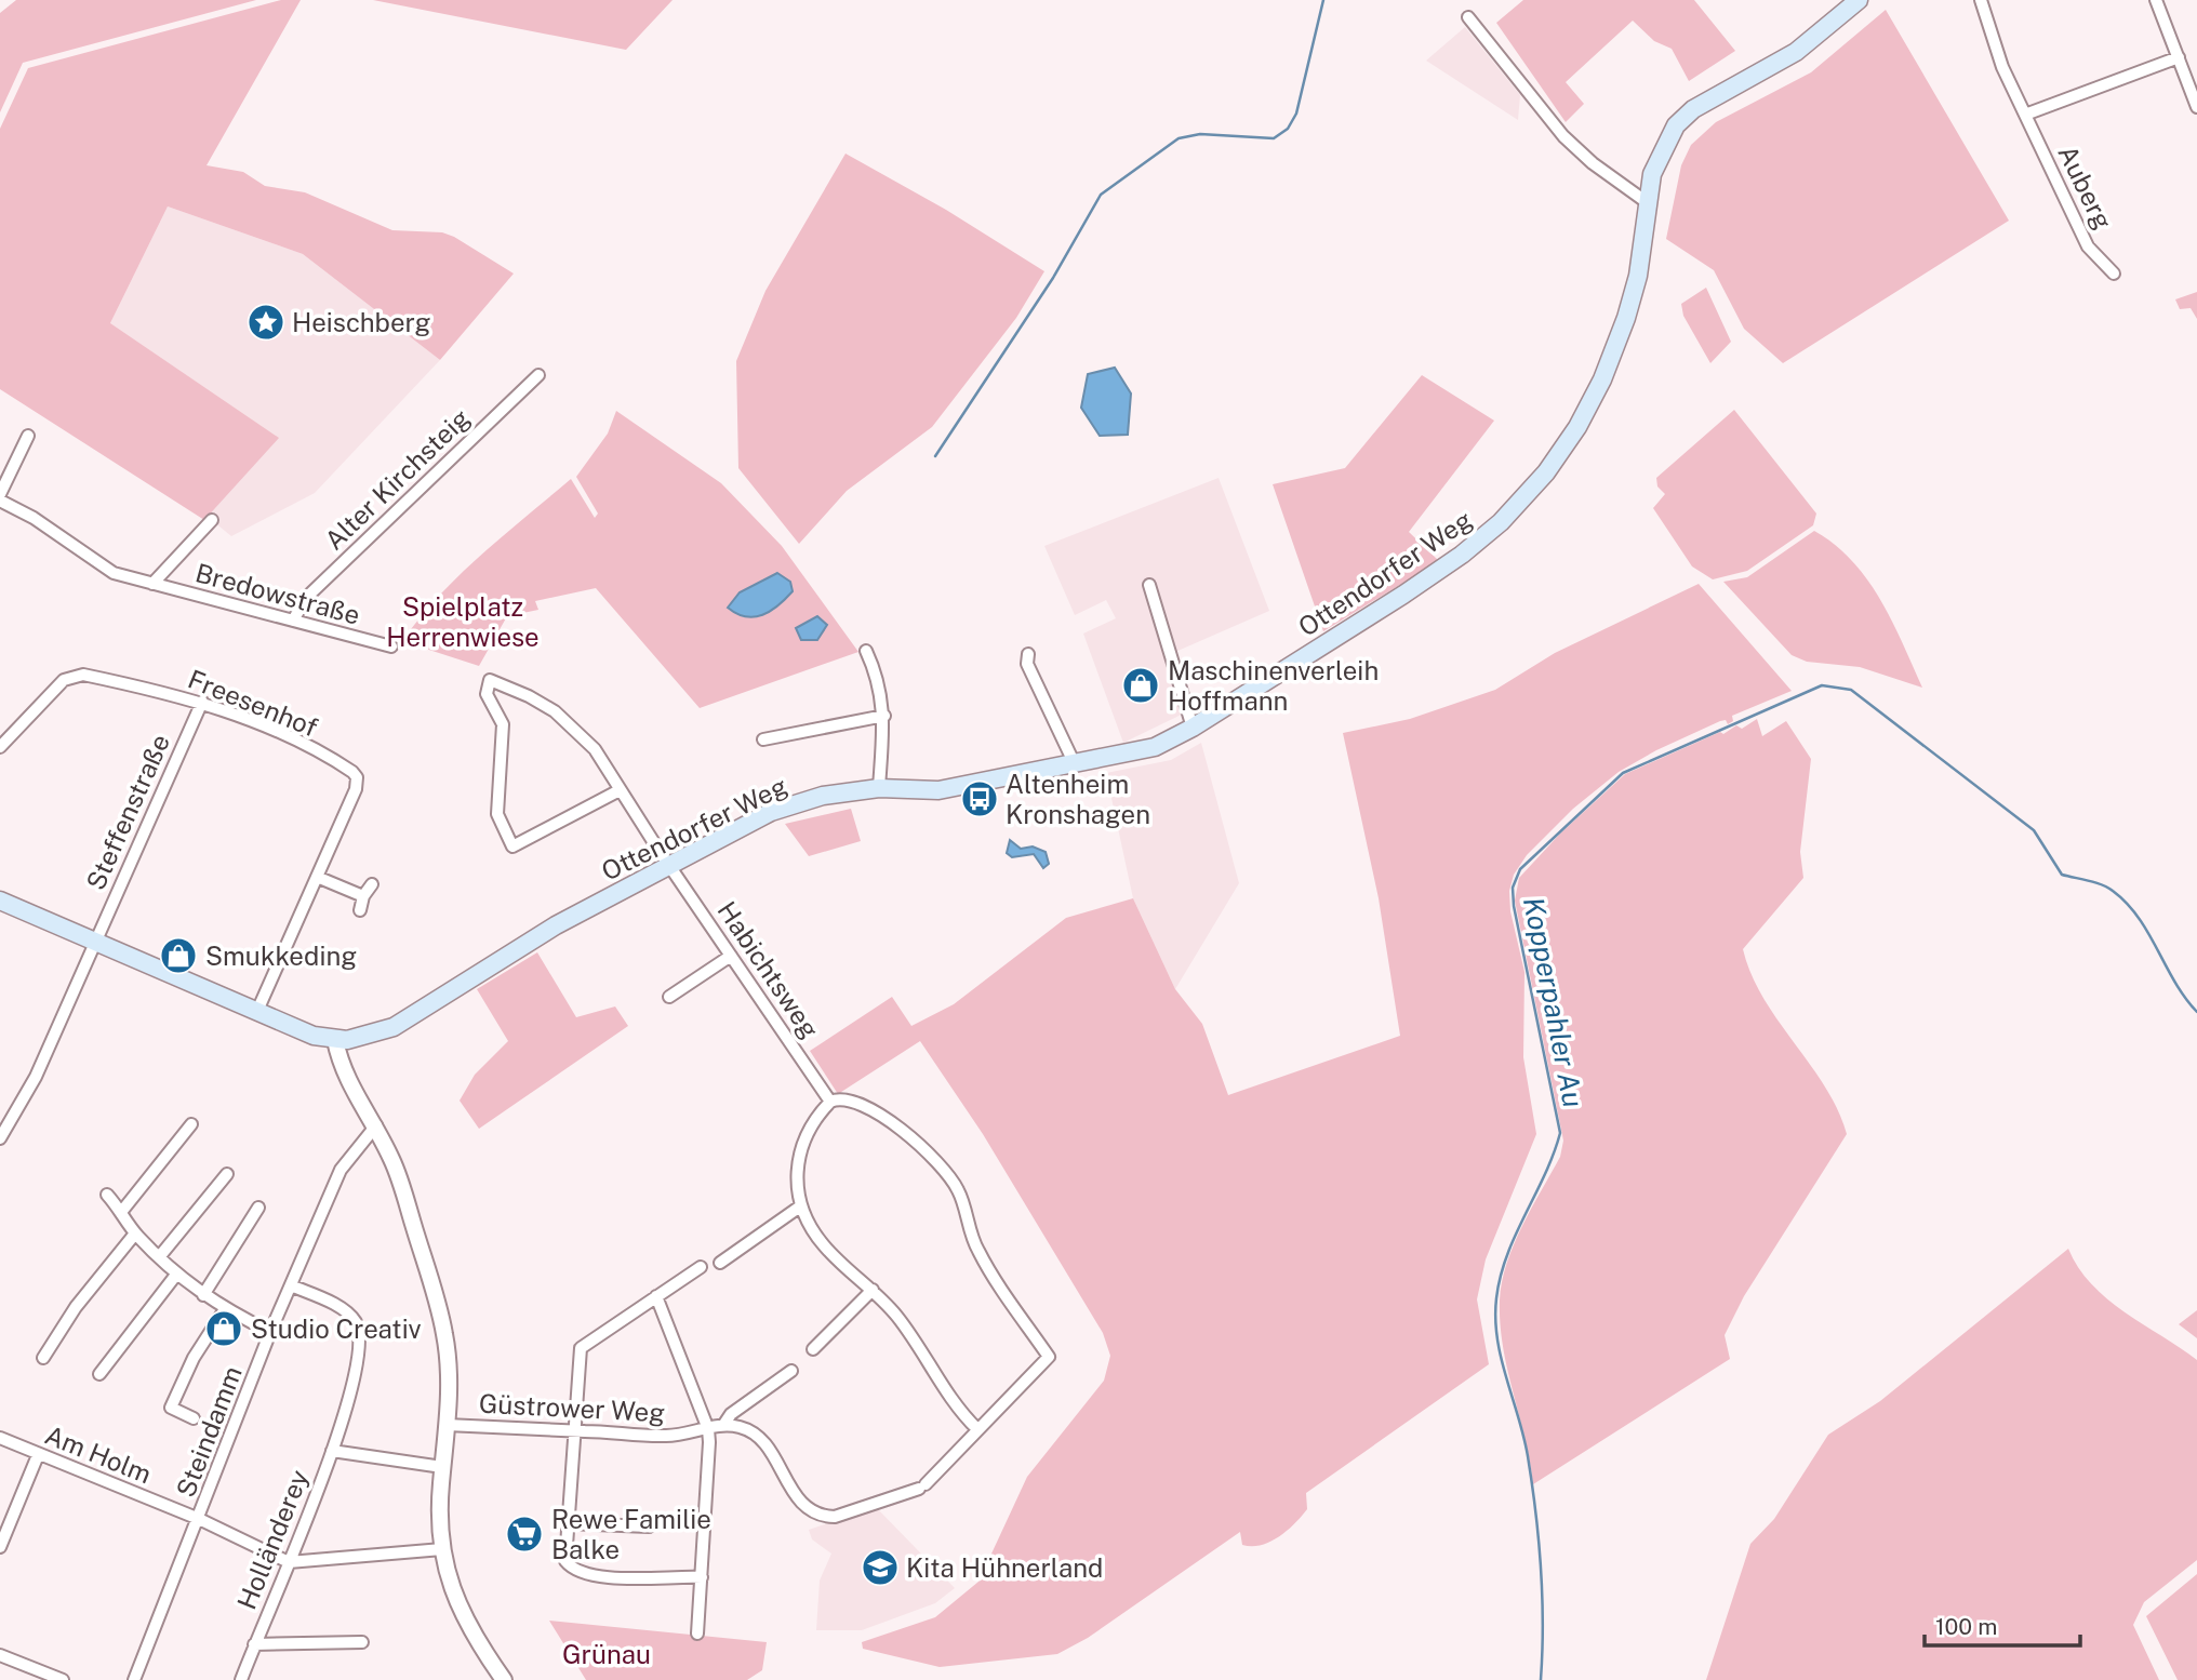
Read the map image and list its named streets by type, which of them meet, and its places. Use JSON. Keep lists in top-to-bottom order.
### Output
{
  "streets": {
    "main road": ["Ottendorfer Weg"],
    "street": [
      "Auberg",
      "Alter Kirchsteig",
      "Bredowstraße",
      "Freesenhof",
      "Steffenstraße",
      "Habichtsweg",
      "Güstrower Weg",
      "Steindamm",
      "Am Holm",
      "Holländerey"
    ]
  },
  "crossings": [
    ["Alter Kirchsteig", "Bredowstraße"],
    ["Ottendorfer Weg", "Habichtsweg"],
    ["Freesenhof", "Steffenstraße"],
    ["Steindamm", "Am Holm"],
    ["Steindamm", "Holländerey"],
    ["Am Holm", "Holländerey"]
  ],
  "water": ["Kopperpahler Au"],
  "parks": ["Spielplatz Herrenwiese", "Grünau"],
  "places": {
    "place": ["Heischberg"],
    "shop": ["Maschinenverleih Hoffmann", "Smukkeding", "Studio Creativ"],
    "bus stop": ["Altenheim Kronshagen"],
    "supermarket": ["Rewe Familie Balke"],
    "school or university": ["Kita Hühnerland"]
  },
  "scale_bar": "100 m"
}
